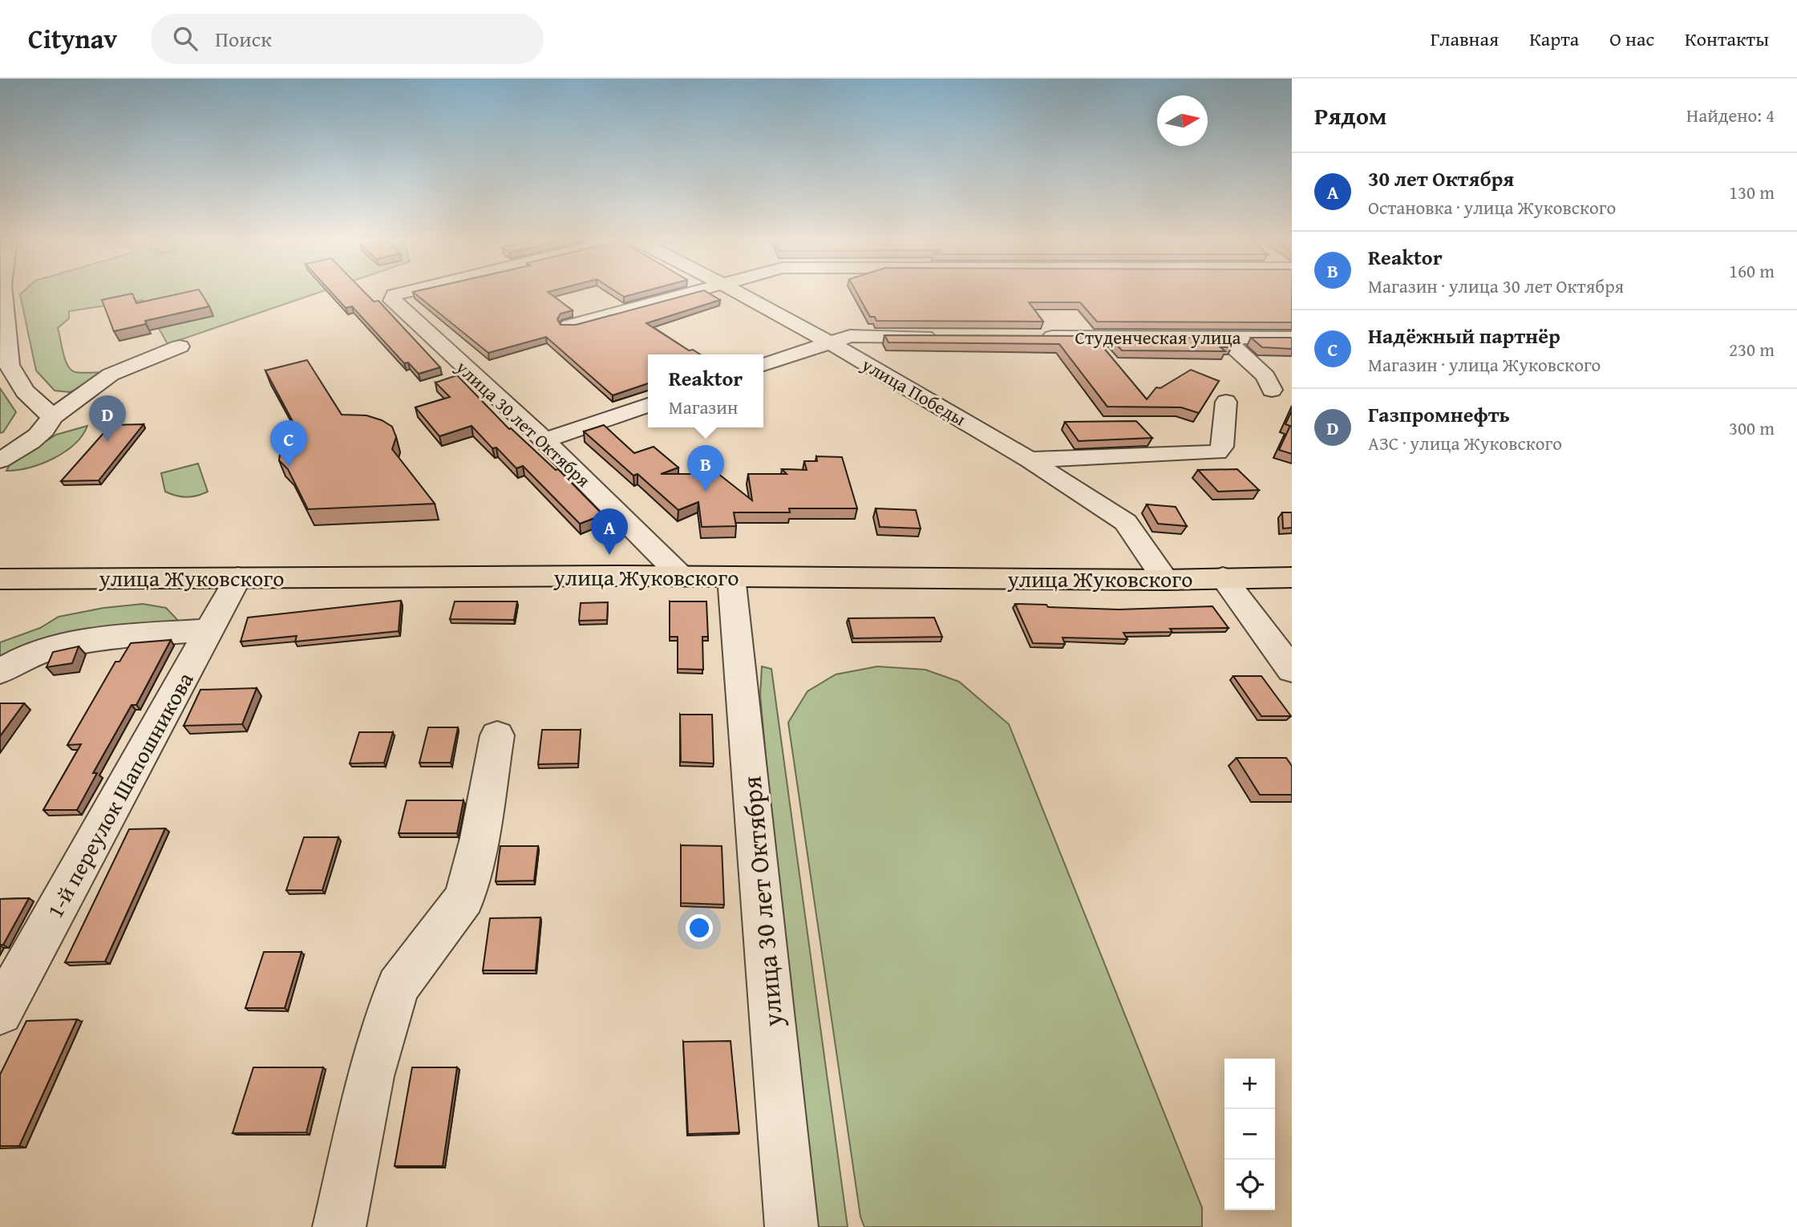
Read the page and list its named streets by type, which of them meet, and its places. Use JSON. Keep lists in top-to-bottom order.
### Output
{
  "streets": {
    "main road": ["улица Жуковского"],
    "street": [
      "Студенческая улица",
      "улица Победы",
      "улица 30 лет Октября",
      "1-й переулок Шапошникова"
    ]
  },
  "crossings": [
    ["улица Победы", "улица Жуковского"],
    ["улица 30 лет Октября", "улица Жуковского"],
    ["улица Жуковского", "1-й переулок Шапошникова"]
  ],
  "north": "right",
  "page": {
    "header": "Citynav",
    "search": "Поиск",
    "nav": [
      "Главная",
      "Карта",
      "О нас",
      "Контакты"
    ],
    "heading": ["Рядом", "Найдено: 4"],
    "list": [
      {
        "mark": "A",
        "name": "30 лет Октября",
        "note": "Остановка · улица Жуковского",
        "value": "130 m"
      },
      {
        "mark": "B",
        "name": "Reaktor",
        "note": "Магазин · улица 30 лет Октября",
        "value": "160 m"
      },
      {
        "mark": "C",
        "name": "Надёжный партнёр",
        "note": "Магазин · улица Жуковского",
        "value": "230 m"
      },
      {
        "mark": "D",
        "name": "Газпромнефть",
        "note": "АЗС · улица Жуковского",
        "value": "300 m"
      }
    ],
    "popup": ["Reaktor", "Магазин"],
    "pins": [
      "D",
      "C",
      "B",
      "A"
    ],
    "map_buttons": ["+", "−"]
  }
}
